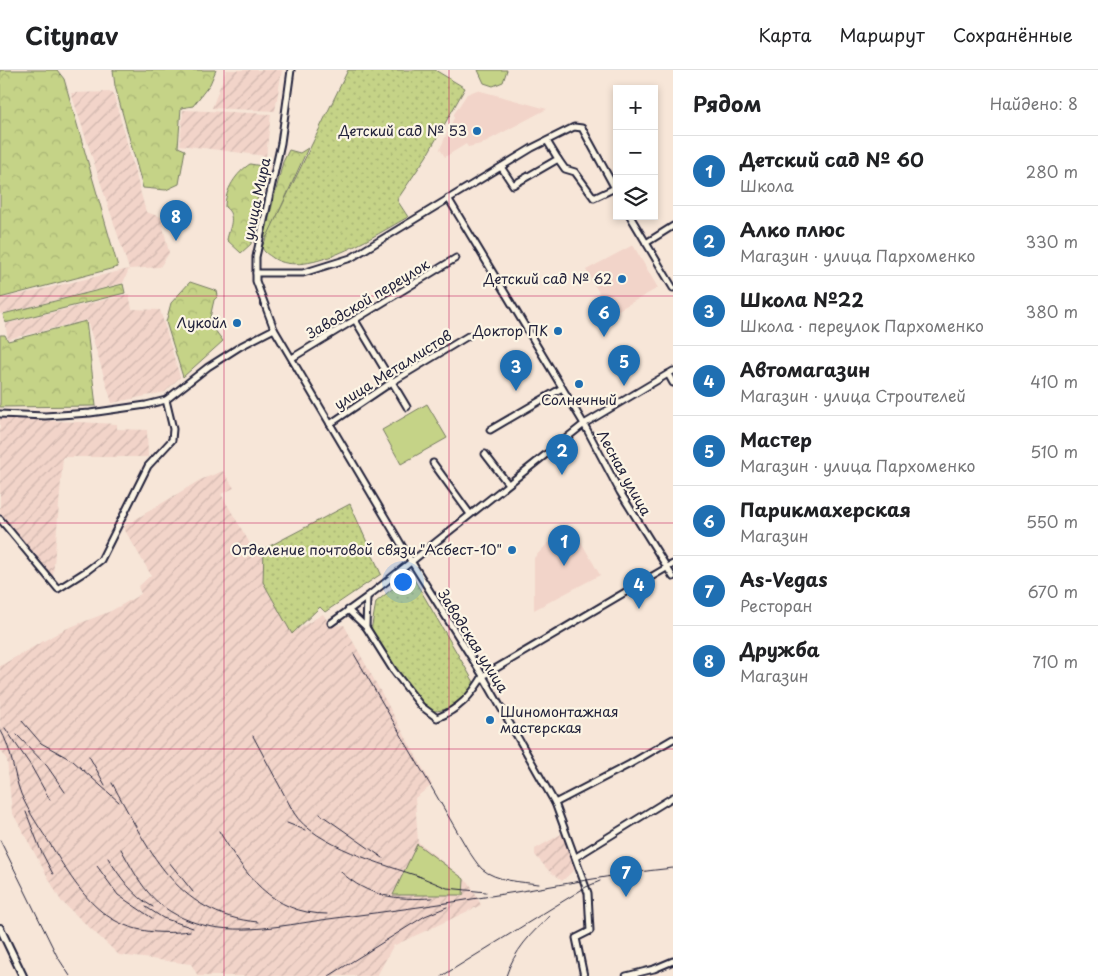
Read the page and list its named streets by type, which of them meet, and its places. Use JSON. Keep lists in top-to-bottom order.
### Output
{
  "streets": {
    "street": [
      "улица Мира",
      "Заводской переулок",
      "улица Металлистов",
      "Лесная улица",
      "Заводская улица"
    ]
  },
  "crossings": [
    ["улица Мира", "Заводская улица"],
    ["Заводской переулок", "Заводская улица"],
    ["улица Металлистов", "Заводская улица"]
  ],
  "places": [
    "Детский сад № 53",
    "Детский сад № 62",
    "Лукойл",
    "Доктор ПК",
    "Солнечный",
    "Отделение почтовой связи \"Асбест-10\"",
    "Шиномонтажная мастерская"
  ],
  "page": {
    "header": "Citynav",
    "nav": ["Карта", "Маршрут", "Сохранённые"],
    "heading": ["Рядом", "Найдено: 8"],
    "map_buttons": ["+", "−"],
    "list": [
      {
        "mark": "1",
        "name": "Детский сад № 60",
        "note": "Школа",
        "value": "280 m"
      },
      {
        "mark": "2",
        "name": "Алко плюс",
        "note": "Магазин · улица Пархоменко",
        "value": "330 m"
      },
      {
        "mark": "3",
        "name": "Школа №22",
        "note": "Школа · переулок Пархоменко",
        "value": "380 m"
      },
      {
        "mark": "4",
        "name": "Автомагазин",
        "note": "Магазин · улица Строителей",
        "value": "410 m"
      },
      {
        "mark": "5",
        "name": "Мастер",
        "note": "Магазин · улица Пархоменко",
        "value": "510 m"
      },
      {
        "mark": "6",
        "name": "Парикмахерская",
        "note": "Магазин",
        "value": "550 m"
      },
      {
        "mark": "7",
        "name": "As-Vegas",
        "note": "Ресторан",
        "value": "670 m"
      },
      {
        "mark": "8",
        "name": "Дружба",
        "note": "Магазин",
        "value": "710 m"
      }
    ],
    "pins": [
      "8",
      "6",
      "5",
      "3",
      "2",
      "1",
      "4",
      "7"
    ]
  }
}
